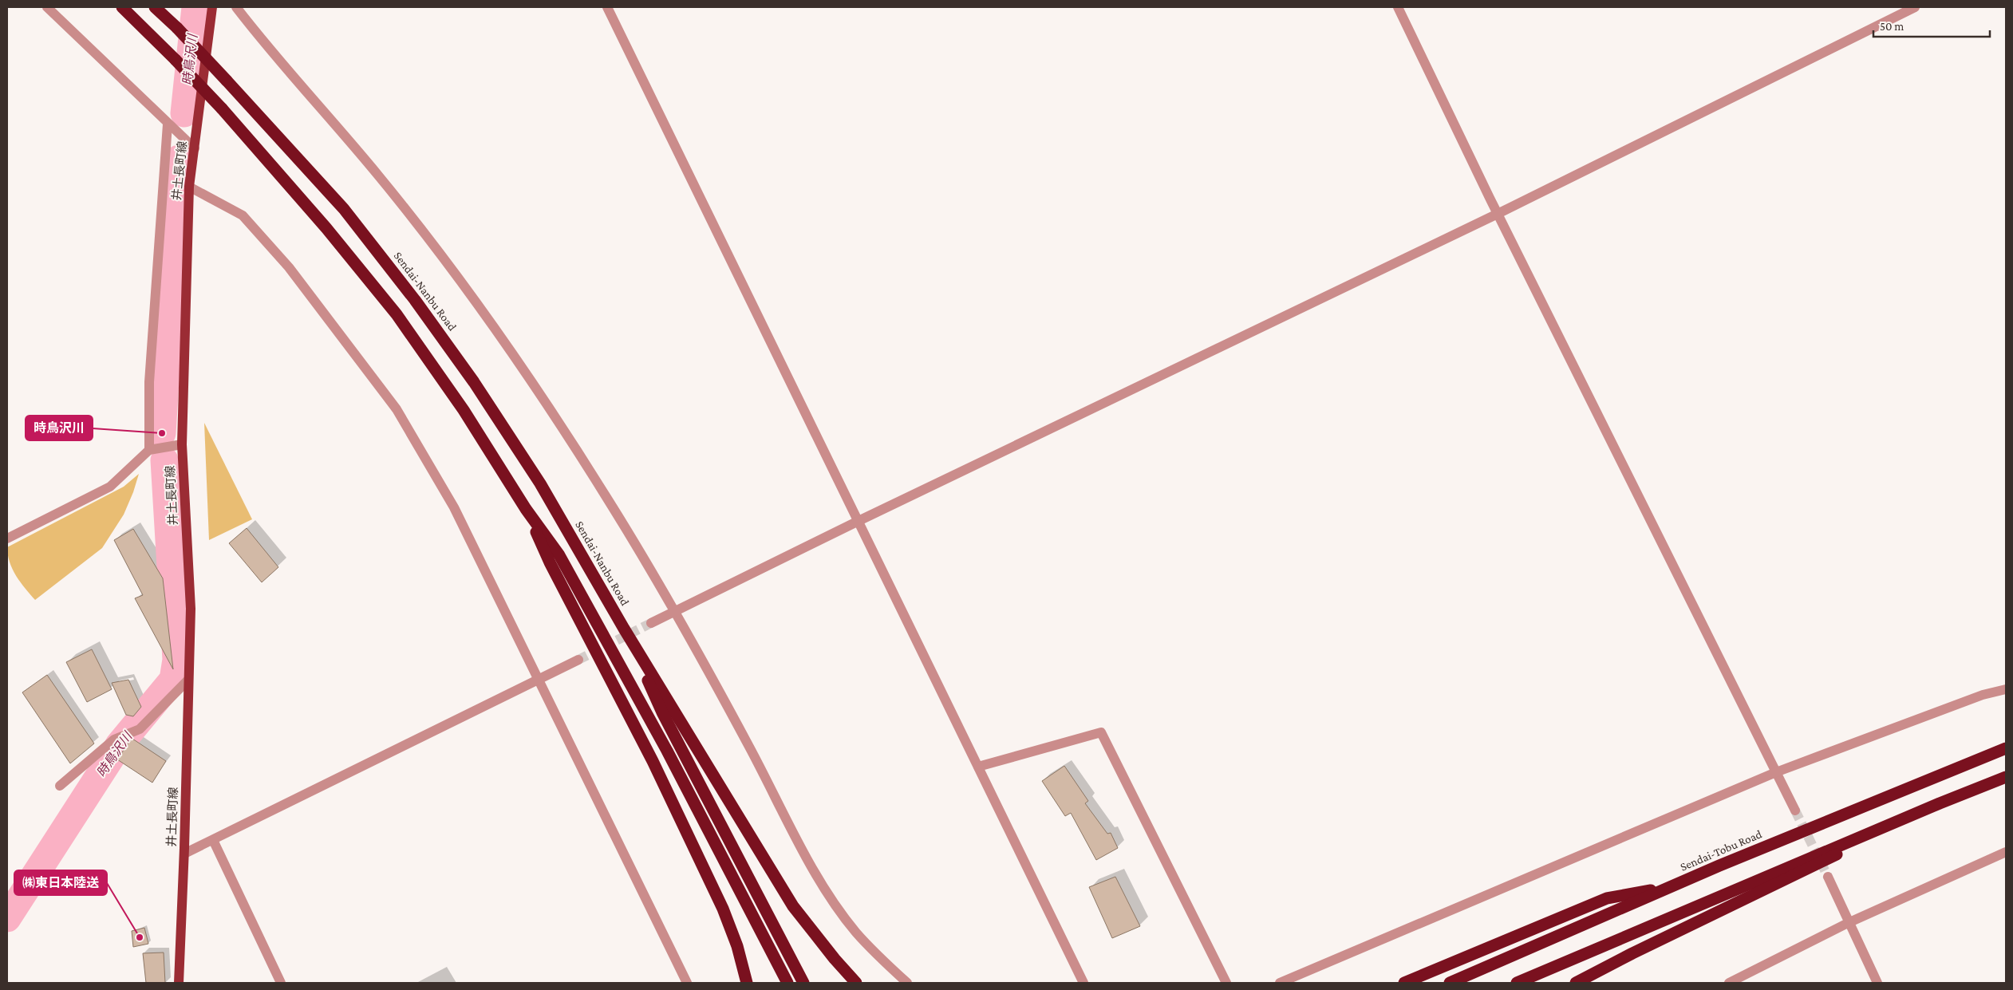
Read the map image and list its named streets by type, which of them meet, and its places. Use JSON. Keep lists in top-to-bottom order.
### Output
{
  "streets": {
    "highway": ["Sendai-Nanbu Road", "Sendai-Tobu Road"],
    "main road": ["井土長町線"]
  },
  "water": ["時鳥沢川"],
  "places": ["時鳥沢川", "㈱東日本陸送"],
  "scale_bar": "50 m"
}
